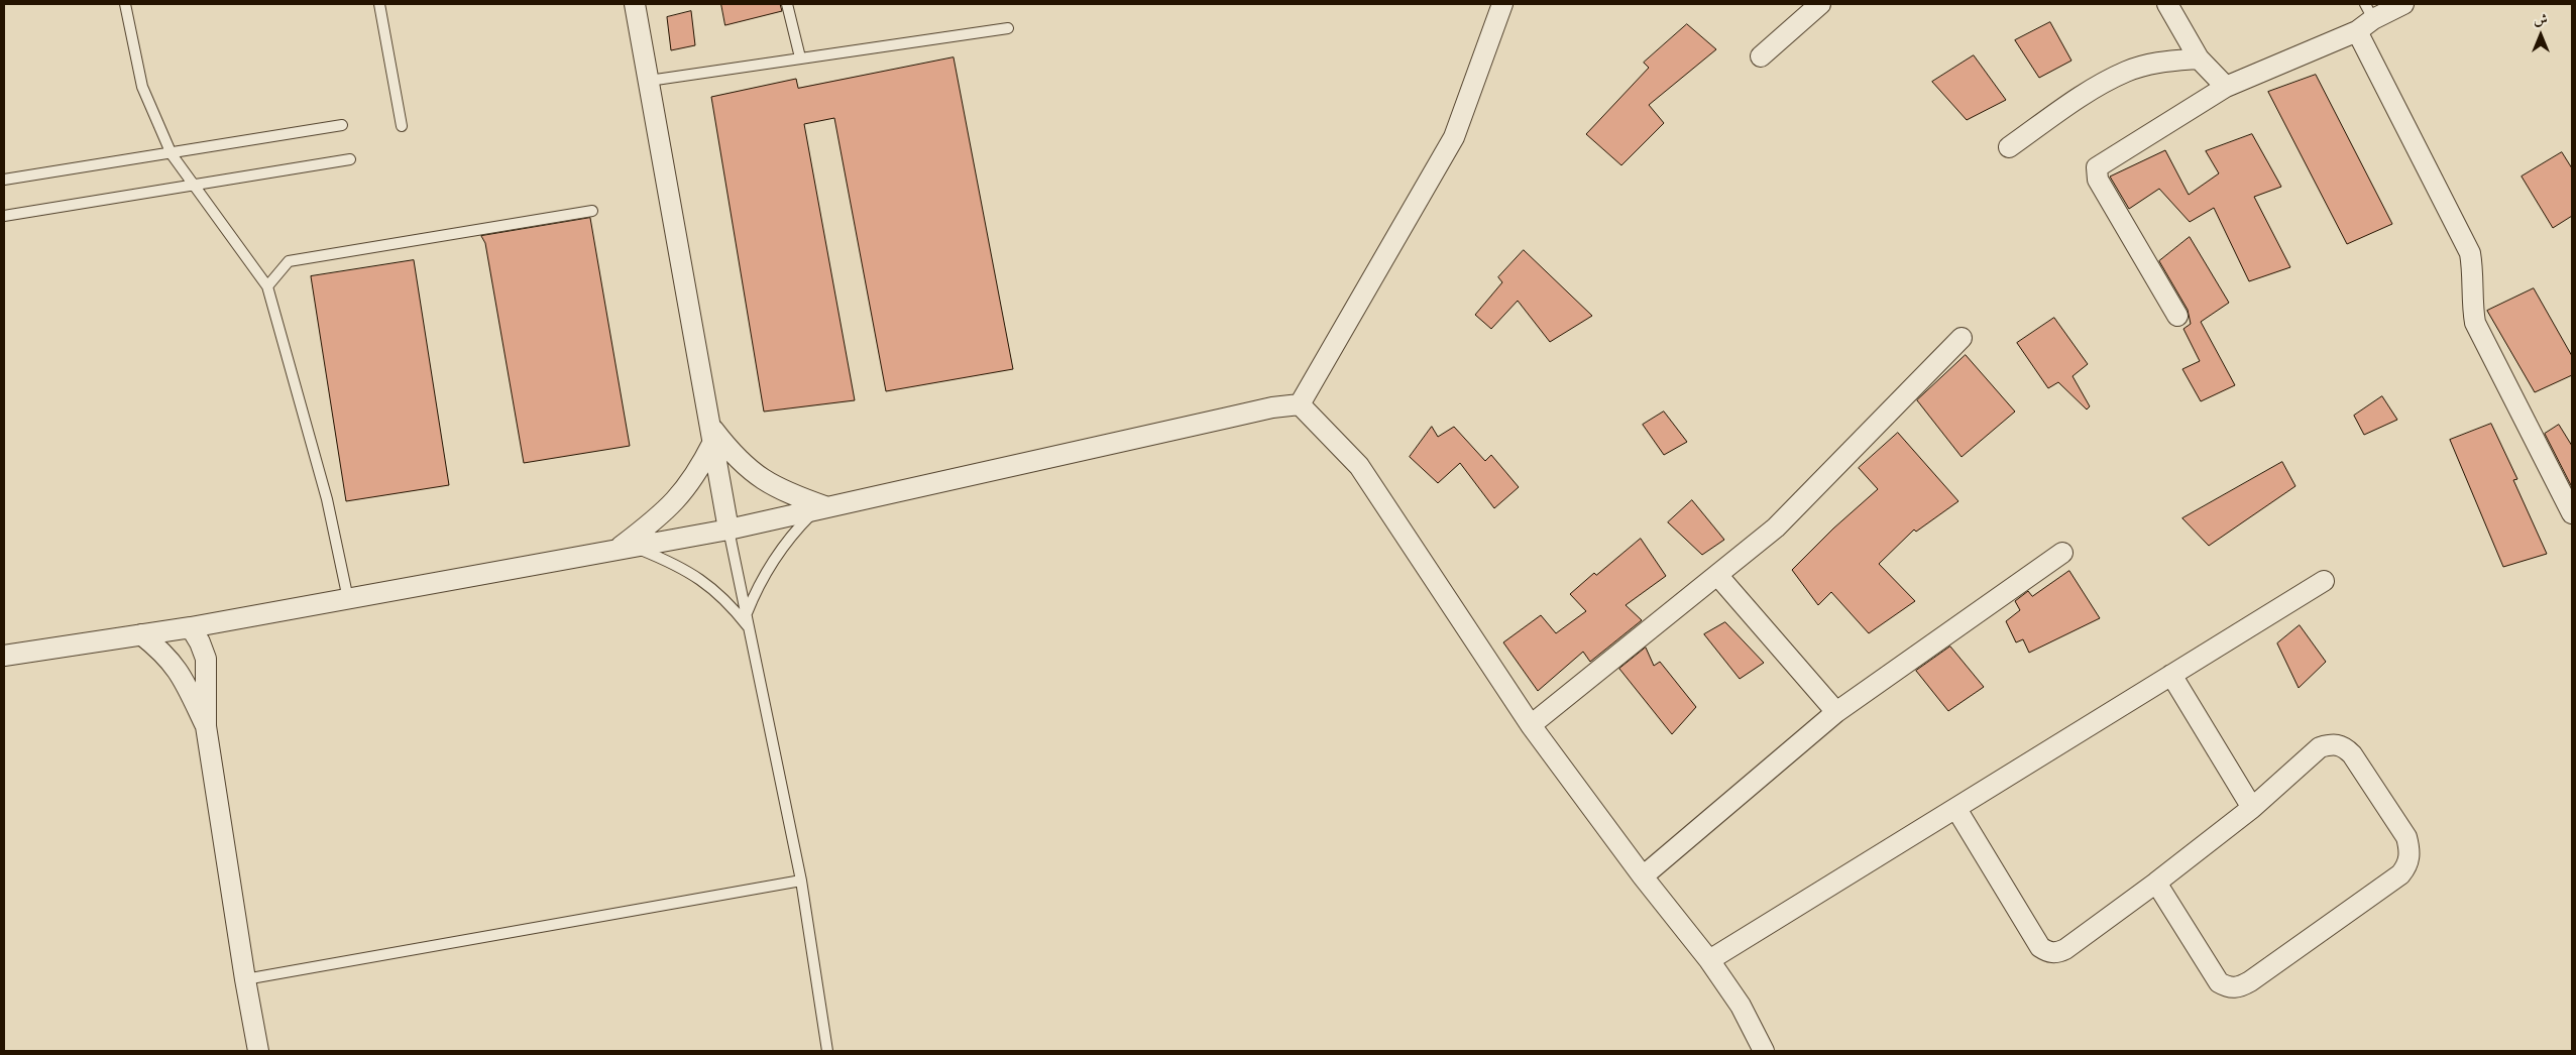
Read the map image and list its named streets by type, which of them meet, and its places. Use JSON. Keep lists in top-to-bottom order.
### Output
{
  "north": "top"
}
